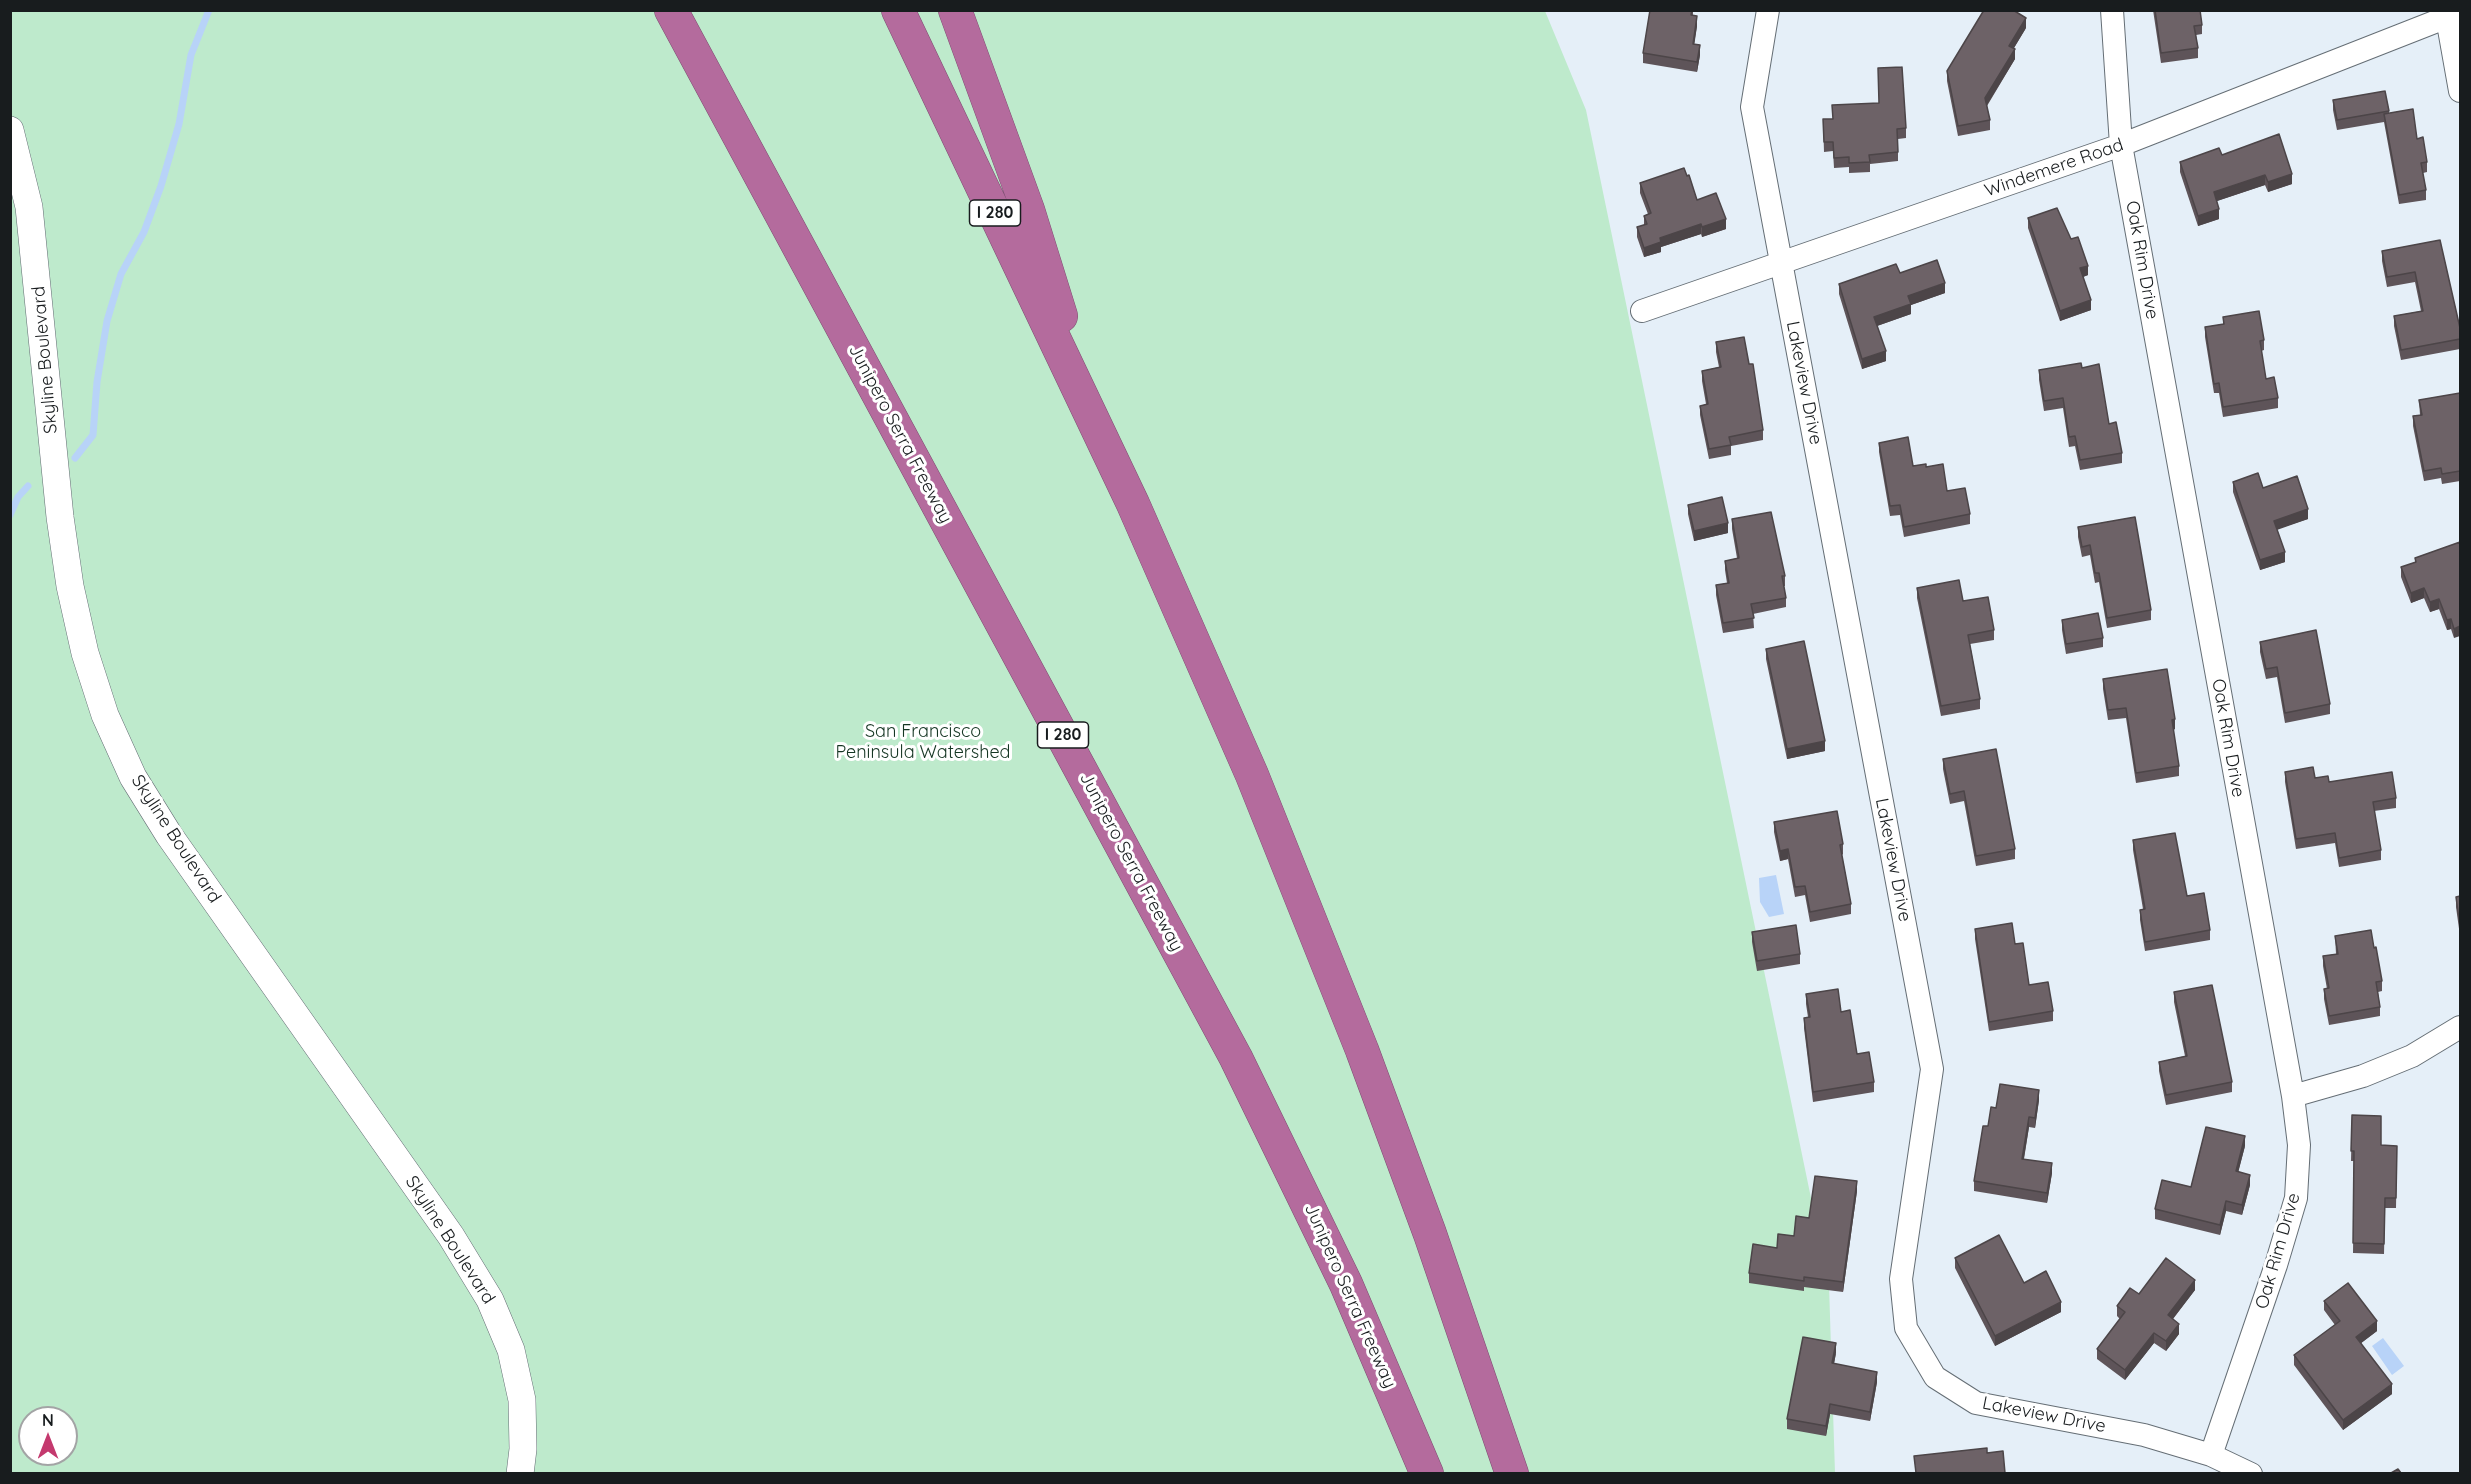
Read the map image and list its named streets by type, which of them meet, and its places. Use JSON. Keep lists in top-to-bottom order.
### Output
{
  "streets": {
    "highway": ["I 280", "Junipero Serra Freeway"],
    "street": [
      "Windemere Road",
      "Oak Rim Drive",
      "Skyline Boulevard",
      "Lakeview Drive"
    ]
  },
  "crossings": [
    ["Windemere Road", "Oak Rim Drive"],
    ["Windemere Road", "Lakeview Drive"],
    ["Oak Rim Drive", "Lakeview Drive"]
  ],
  "parks": ["San Francisco Peninsula Watershed"],
  "north": "top"
}
